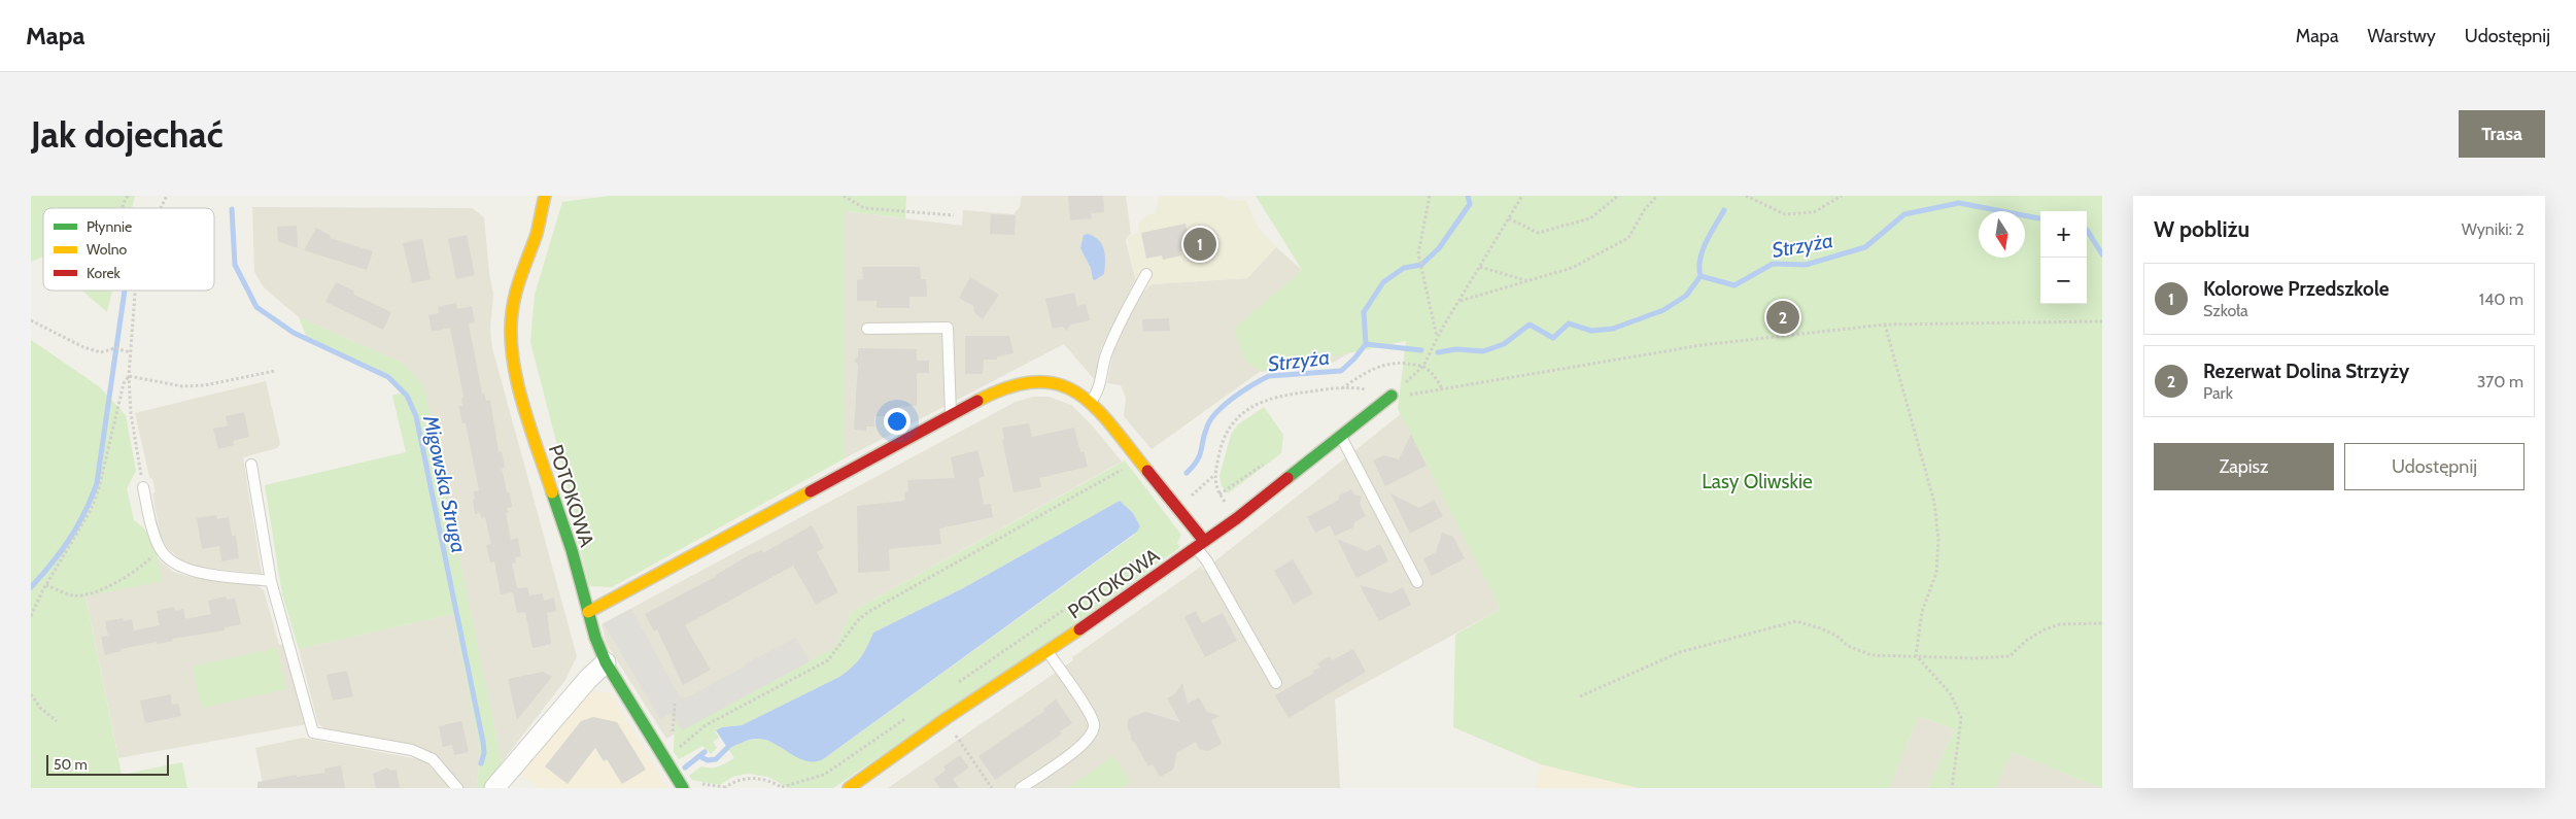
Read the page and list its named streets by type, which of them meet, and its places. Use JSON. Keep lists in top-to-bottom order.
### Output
{
  "streets": {
    "street": ["POTOKOWA"]
  },
  "water": ["Strzyża", "Migowska Struga"],
  "parks": ["Lasy Oliwskie"],
  "legend": ["Płynnie", "Wolno", "Korek"],
  "scale_bar": "50 m",
  "north": "bottom",
  "page": {
    "header": "Mapa",
    "nav": ["Mapa", "Warstwy", "Udostępnij"],
    "buttons": [
      "Trasa",
      ["Zapisz", "Udostępnij"]
    ],
    "title": "Jak dojechać",
    "heading": ["W pobliżu", "Wyniki: 2"],
    "map_buttons": ["+", "−"],
    "pins": ["1", "2"],
    "list": [
      {
        "mark": "1",
        "name": "Kolorowe Przedszkole",
        "note": "Szkoła",
        "value": "140 m"
      },
      {
        "mark": "2",
        "name": "Rezerwat Dolina Strzyży",
        "note": "Park",
        "value": "370 m"
      }
    ],
    "scale": "50 m"
  }
}
